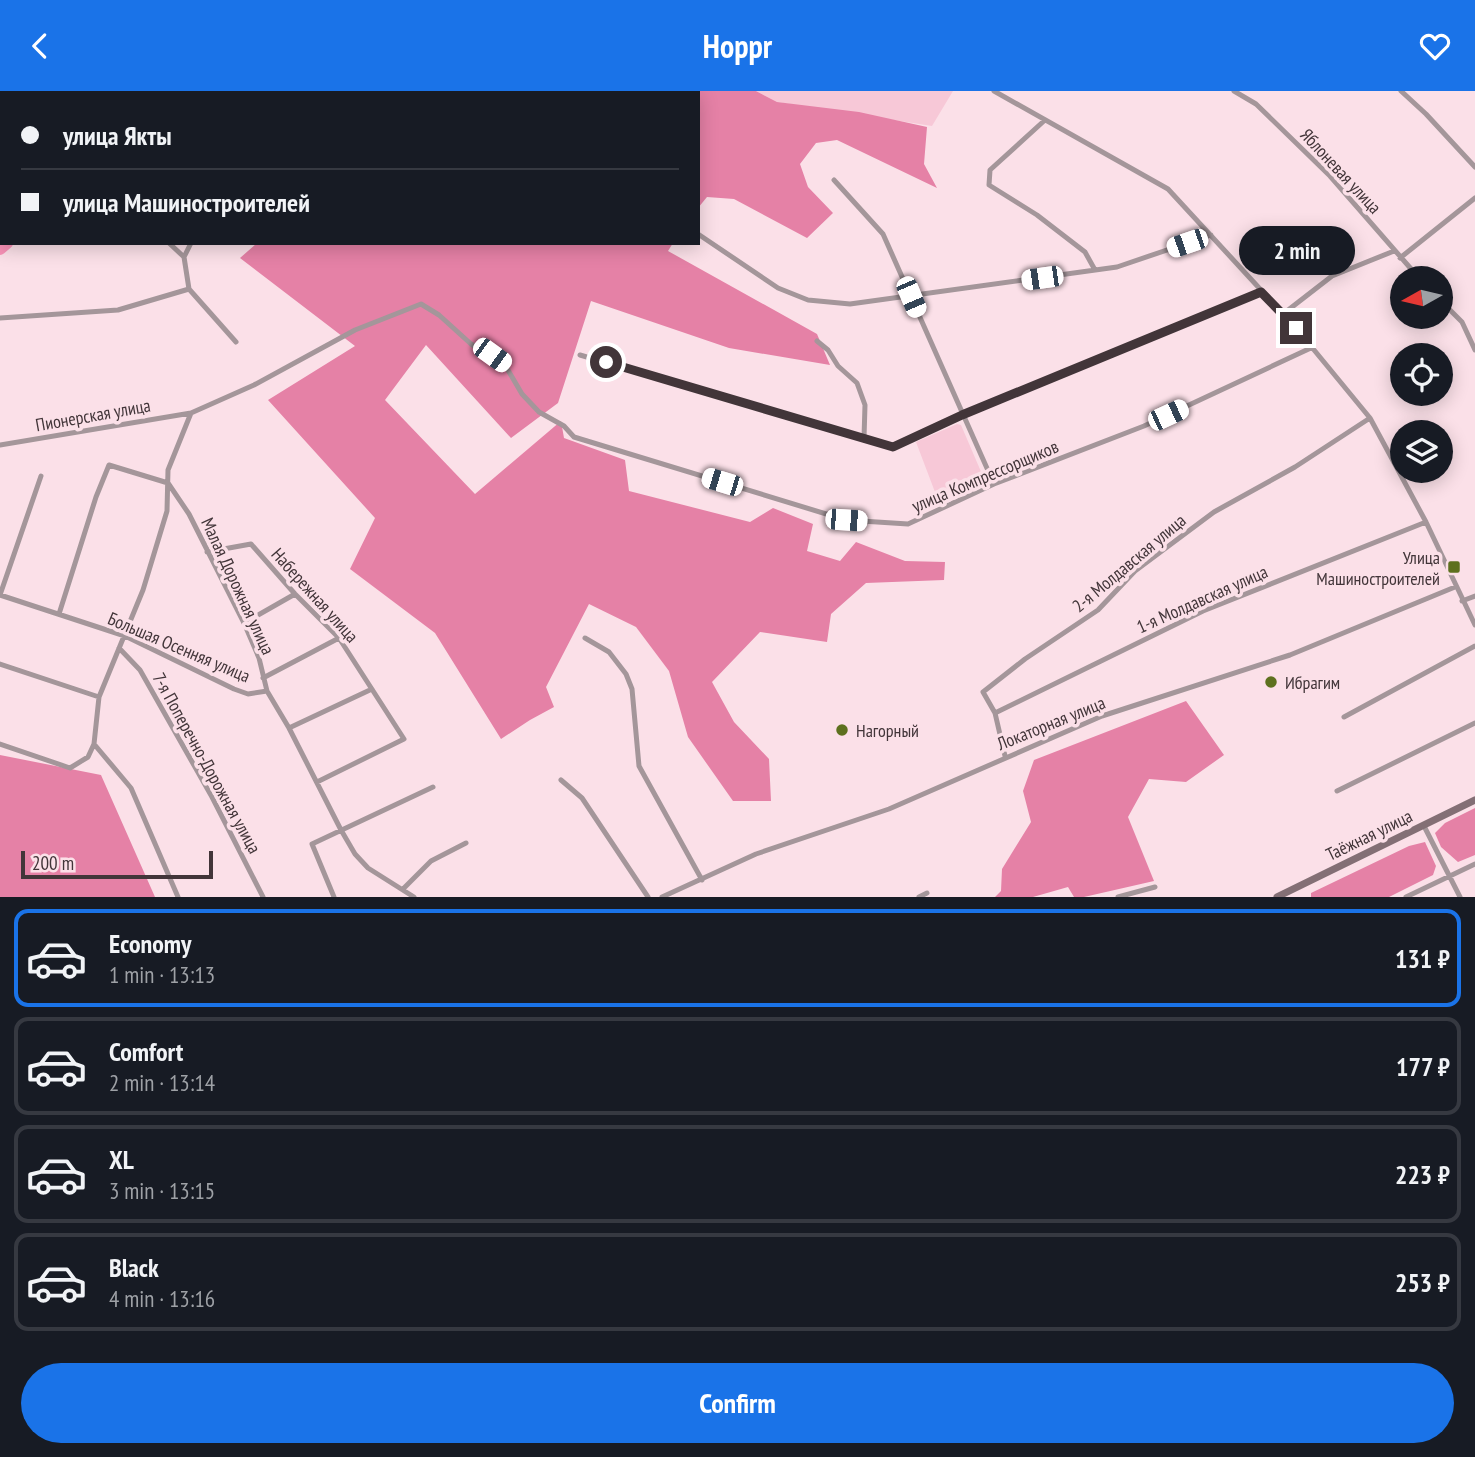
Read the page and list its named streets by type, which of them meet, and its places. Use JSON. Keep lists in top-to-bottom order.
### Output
{
  "streets": {
    "street": [
      "Яблоневая улица",
      "Пионерская улица",
      "улица Компрессорщиков",
      "2-я Молдавская улица",
      "Малая Дорожная улица",
      "Набережная улица",
      "1-я Молдавская улица",
      "Большая Осенняя улица",
      "Локаторная улица",
      "7-я Поперечно-Дорожная улица",
      "Таёжная улица"
    ]
  },
  "crossings": [
    ["Пионерская улица", "улица Компрессорщиков"],
    ["2-я Молдавская улица", "1-я Молдавская улица"],
    ["Малая Дорожная улица", "Набережная улица"],
    ["Малая Дорожная улица", "Большая Осенняя улица"]
  ],
  "places": {
    "transit": ["Улица Машиностроителей"],
    "other": ["Ибрагим", "Нагорный"]
  },
  "scale_bar": "200 m",
  "north": "left",
  "page": {
    "header": "Hoppr",
    "banner": ["улица Якты", "улица Машиностроителей"],
    "bubble": "2 min",
    "scale": "200 m",
    "list": [
      {
        "name": "Economy",
        "note": "1 min · 13:13",
        "value": "131 ₽"
      },
      {
        "name": "Comfort",
        "note": "2 min · 13:14",
        "value": "177 ₽"
      },
      {
        "name": "XL",
        "note": "3 min · 13:15",
        "value": "223 ₽"
      },
      {
        "name": "Black",
        "note": "4 min · 13:16",
        "value": "253 ₽"
      }
    ],
    "buttons": "Confirm"
  }
}
